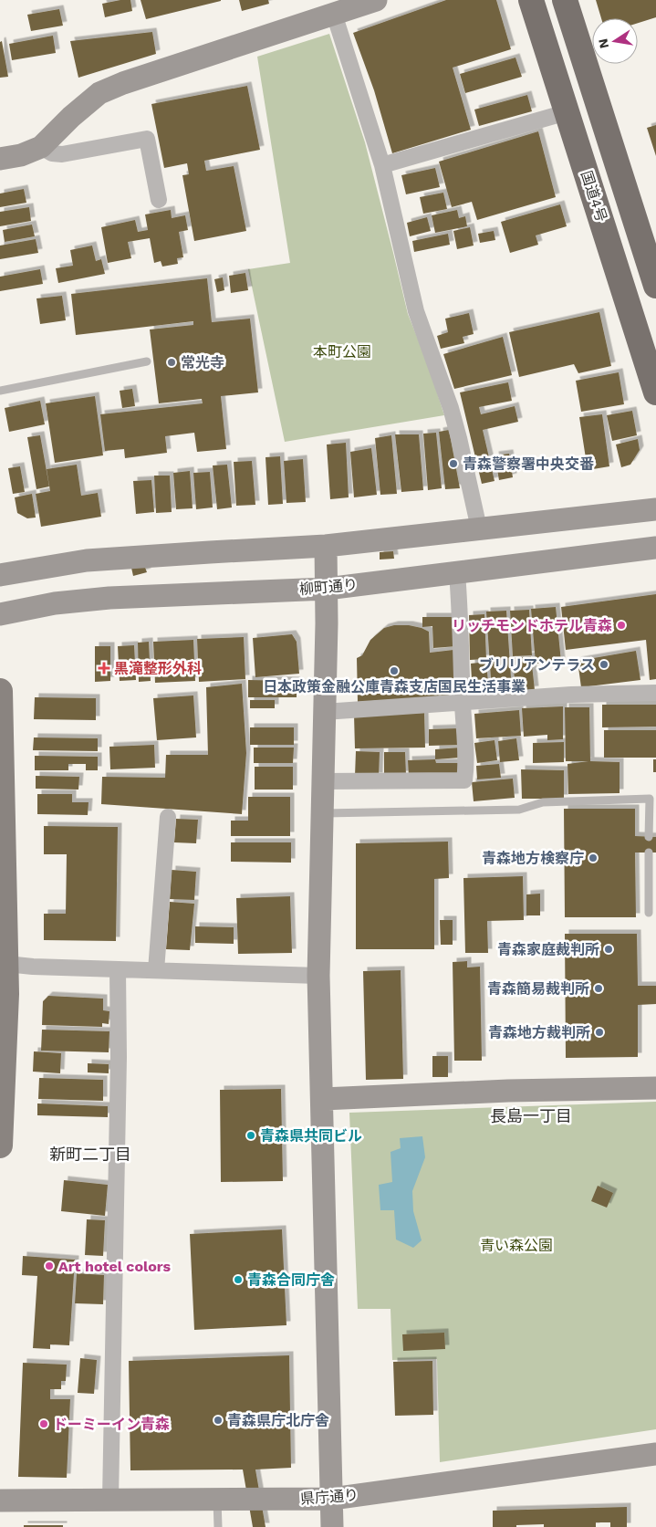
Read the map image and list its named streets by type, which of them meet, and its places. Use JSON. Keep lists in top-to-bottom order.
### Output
{
  "streets": {
    "highway": ["国道4号"],
    "street": ["柳町通り", "県庁通り"]
  },
  "districts": ["長島一丁目", "新町二丁目"],
  "parks": ["本町公園", "青い森公園"],
  "places": {
    "other": [
      "常光寺",
      "青森警察署中央交番",
      "リッチモンドホテル青森",
      "ブリリアンテラス",
      "日本政策金融公庫青森支店国民生活事業",
      "青森地方検察庁",
      "青森家庭裁判所",
      "青森簡易裁判所",
      "青森地方裁判所",
      "青森県共同ビル",
      "Art hotel colors",
      "青森合同庁舎",
      "青森県庁北庁舎",
      "ドーミーイン青森"
    ],
    "health": ["黒滝整形外科"]
  },
  "north": "left"
}
